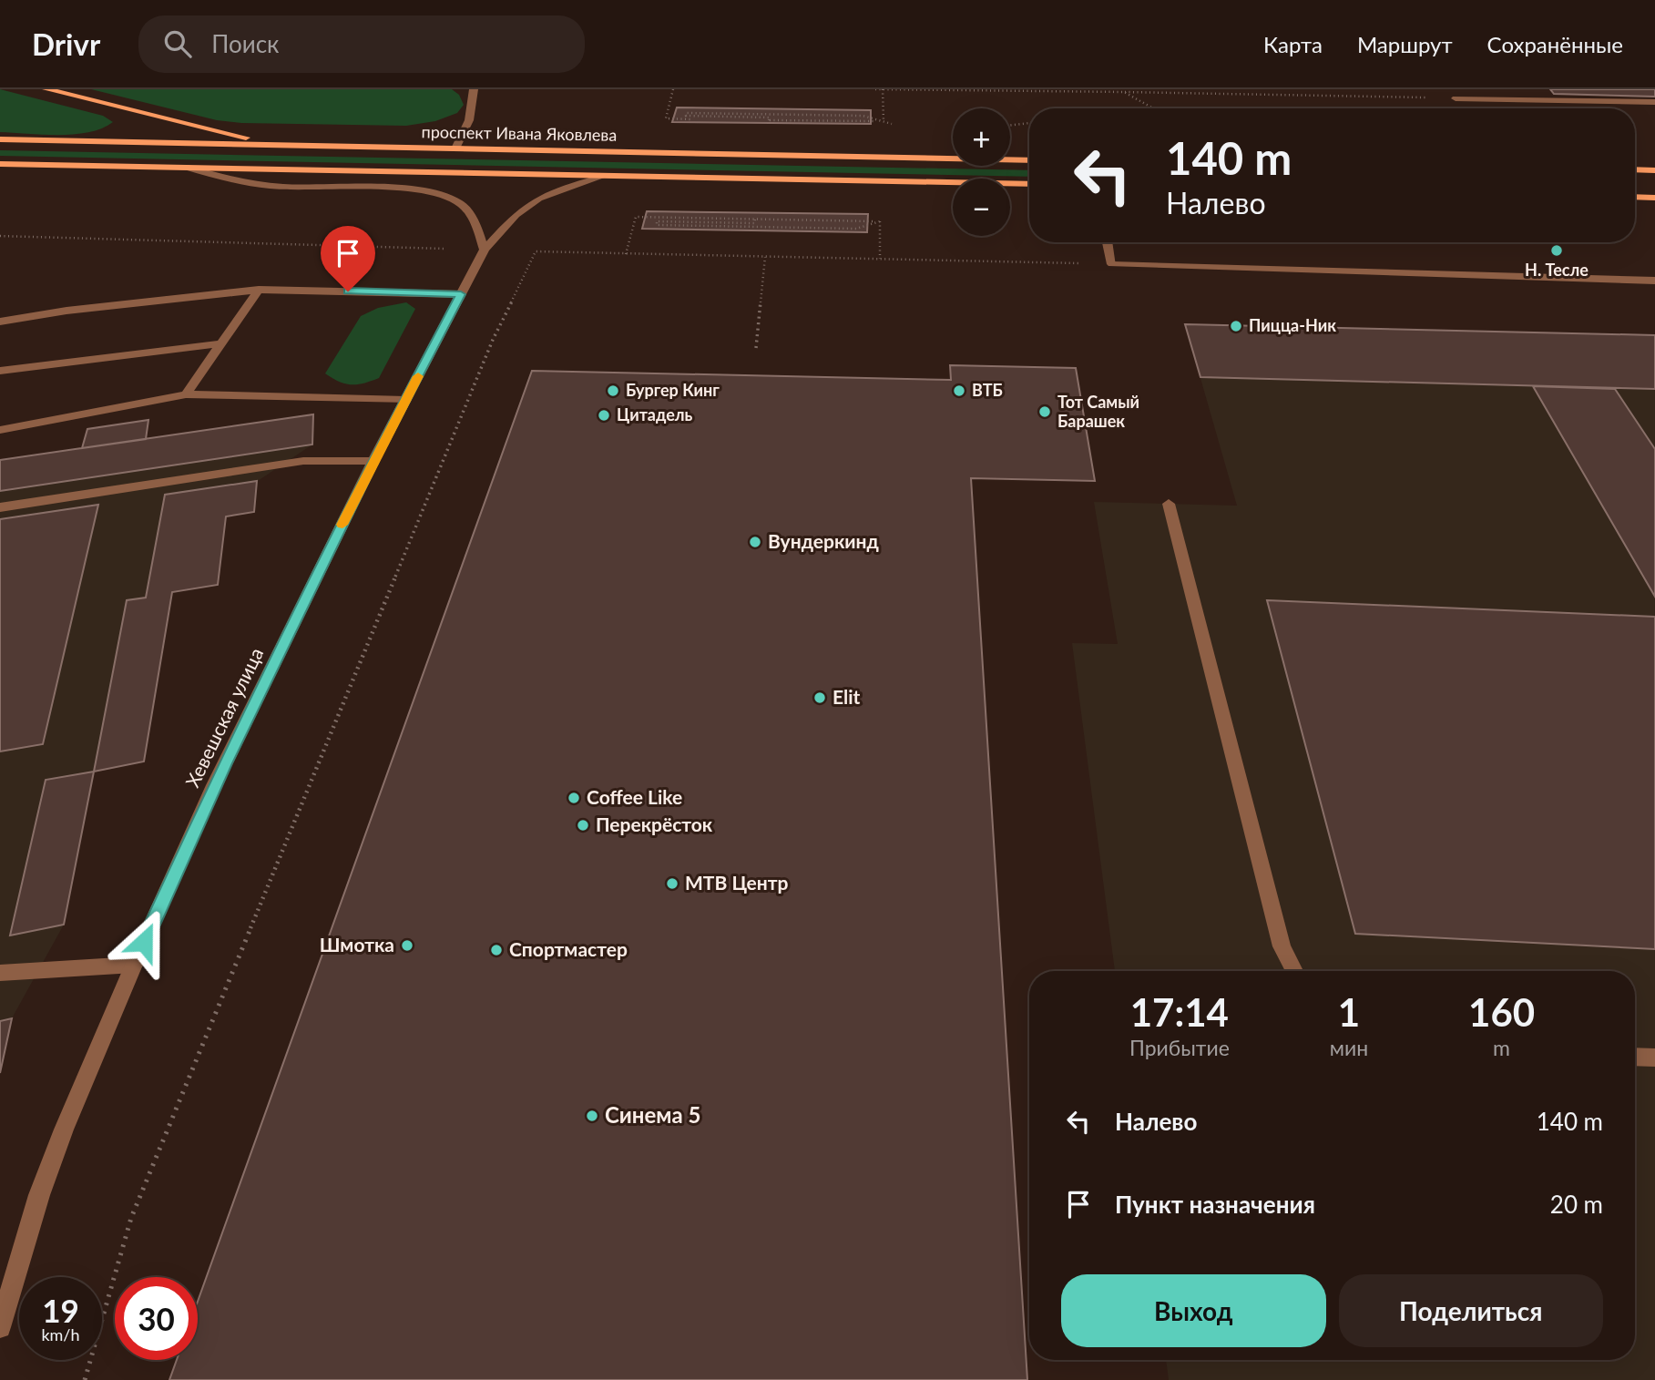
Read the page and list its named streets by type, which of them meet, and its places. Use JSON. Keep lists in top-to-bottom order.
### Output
{
  "streets": {
    "main road": ["проспект Ивана Яковлева"],
    "street": ["Хевешская улица"]
  },
  "places": [
    "Н. Тесле",
    "Пицца-Ник",
    "Бургер Кинг",
    "ВТБ",
    "Тот Самый Барашек",
    "Цитадель",
    "Вундеркинд",
    "Elit",
    "Coffee Like",
    "Перекрёсток",
    "МТВ Центр",
    "Шмотка",
    "Спортмастер",
    "Синема 5"
  ],
  "page": {
    "header": "Drivr",
    "search": "Поиск",
    "nav": ["Карта", "Маршрут", "Сохранённые"],
    "map_buttons": ["+", "−"],
    "turn": ["140 m", "Налево"],
    "eta": [
      "17:14",
      "Прибытие",
      "1",
      "мин",
      "160",
      "m"
    ],
    "list": [
      {
        "name": "Налево",
        "value": "140 m"
      },
      {
        "name": "Пункт назначения",
        "value": "20 m"
      }
    ],
    "buttons": ["Выход", "Поделиться"],
    "speed": "19 km/h",
    "limit": "30"
  }
}
